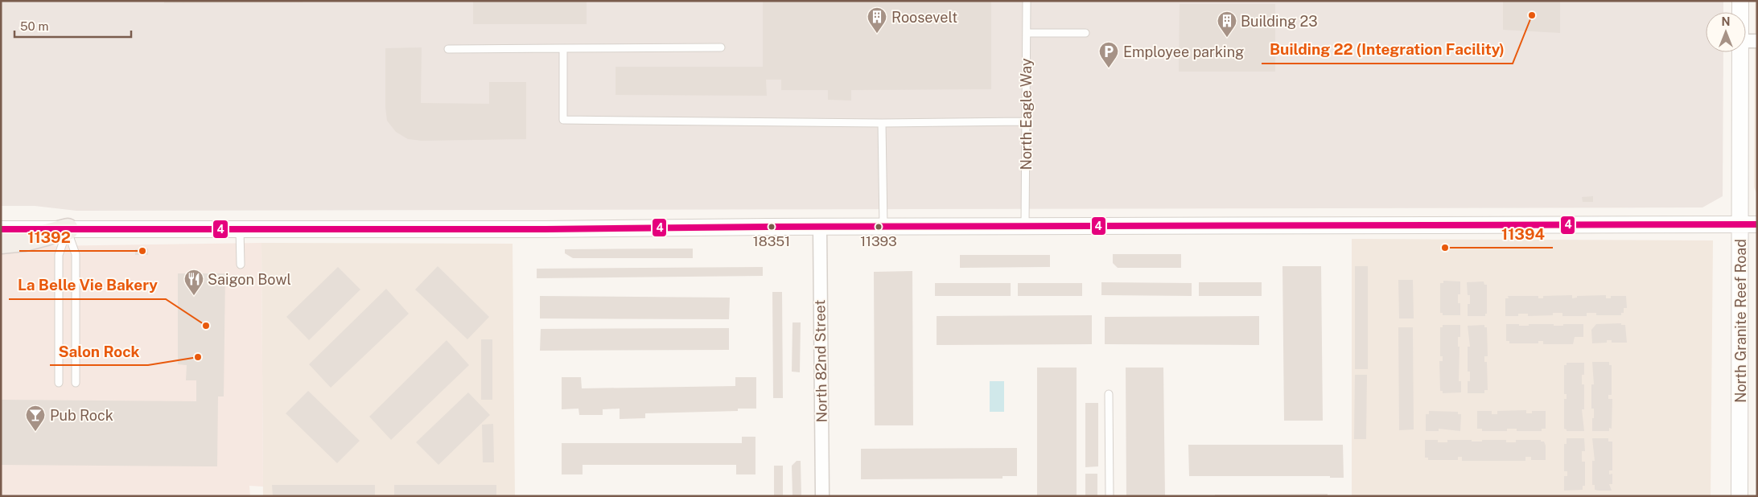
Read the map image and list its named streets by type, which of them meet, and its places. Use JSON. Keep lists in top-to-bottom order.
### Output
{
  "streets": {
    "street": ["North Granite Reef Road", "North 82nd Street"],
    "lane": ["North Eagle Way"]
  },
  "places": {
    "other": [
      "Building 22 (Integration Facility)",
      "18351",
      "11393",
      "11394",
      "11392",
      "La Belle Vie Bakery",
      "Salon Rock"
    ],
    "building": ["Roosevelt", "Building 23"],
    "parking": ["Employee parking"],
    "restaurant": ["Saigon Bowl"],
    "bar": ["Pub Rock"]
  },
  "lines": ["transit line 4"],
  "scale_bar": "50 m",
  "north": "top"
}
